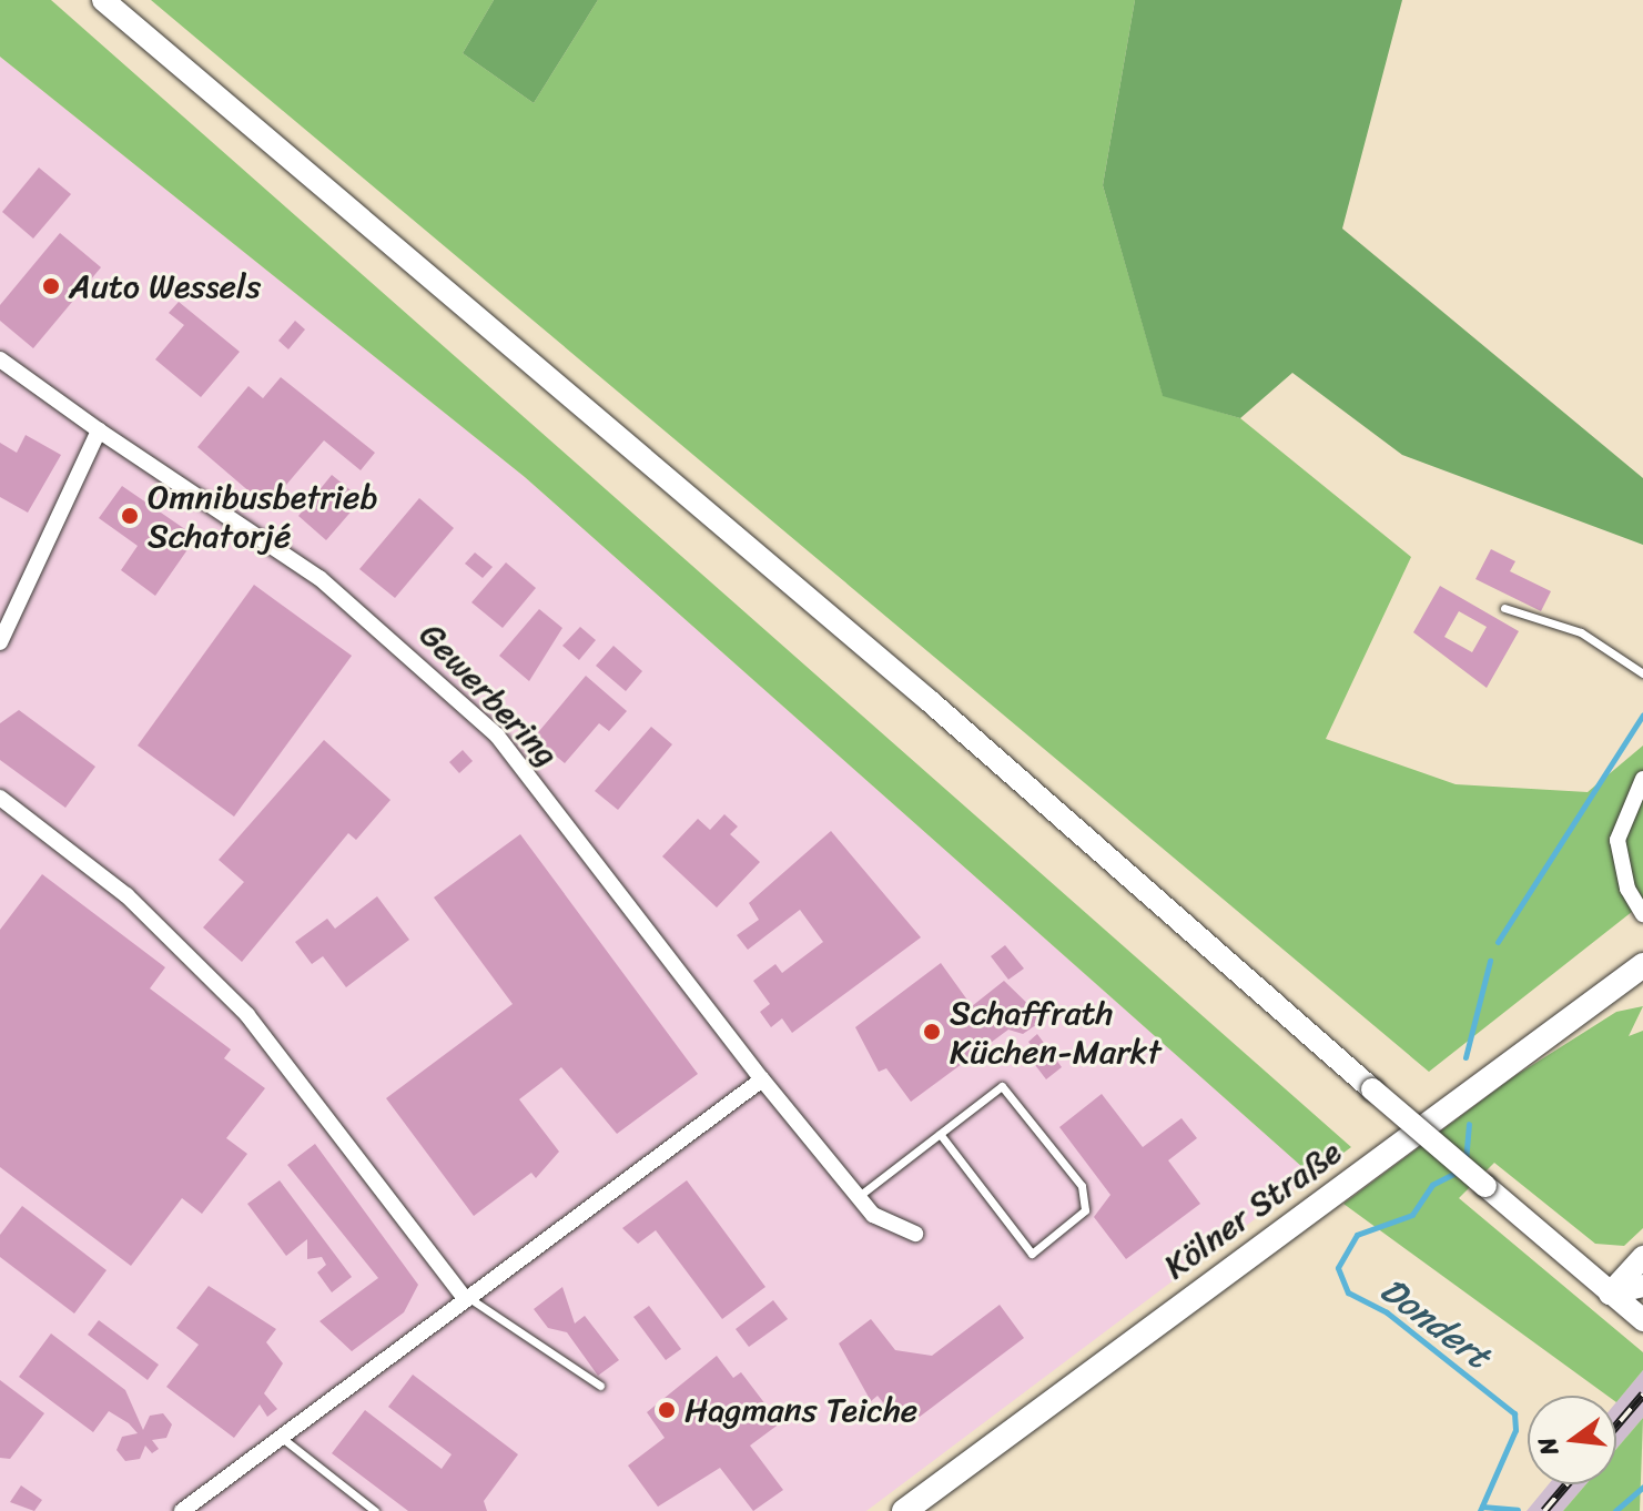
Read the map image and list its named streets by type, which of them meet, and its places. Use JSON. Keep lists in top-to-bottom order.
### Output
{
  "streets": {
    "main road": ["Kölner Straße"],
    "street": ["Gewerbering"]
  },
  "water": ["Dondert"],
  "places": [
    "Auto Wessels",
    "Omnibusbetrieb Schatorjé",
    "Schaffrath Küchen-Markt",
    "Hagmans Teiche"
  ],
  "north": "left"
}
